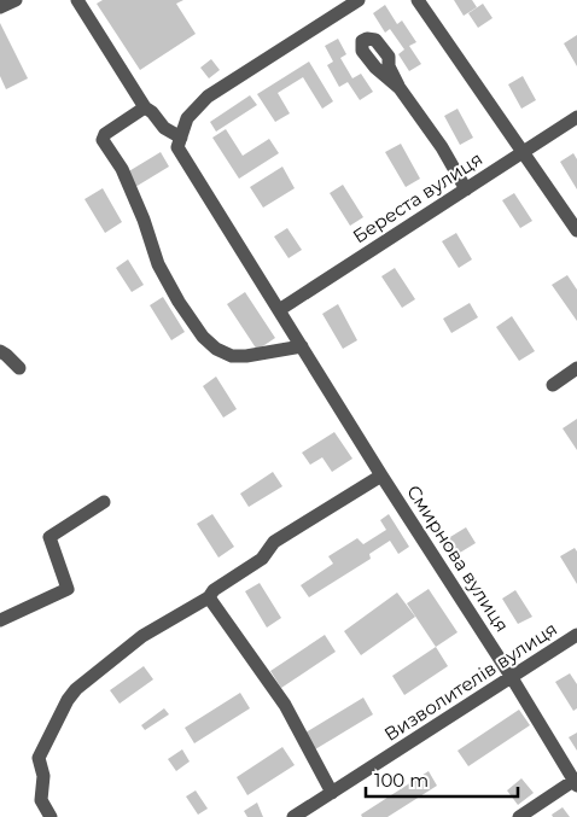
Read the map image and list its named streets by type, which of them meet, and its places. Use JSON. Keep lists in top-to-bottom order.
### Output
{
  "streets": {
    "street": ["Береста вулиця", "Смирнова вулиця", "Визволителів вулиця"]
  },
  "crossings": [
    ["Береста вулиця", "Смирнова вулиця"],
    ["Смирнова вулиця", "Визволителів вулиця"]
  ],
  "scale_bar": "100 m"
}
